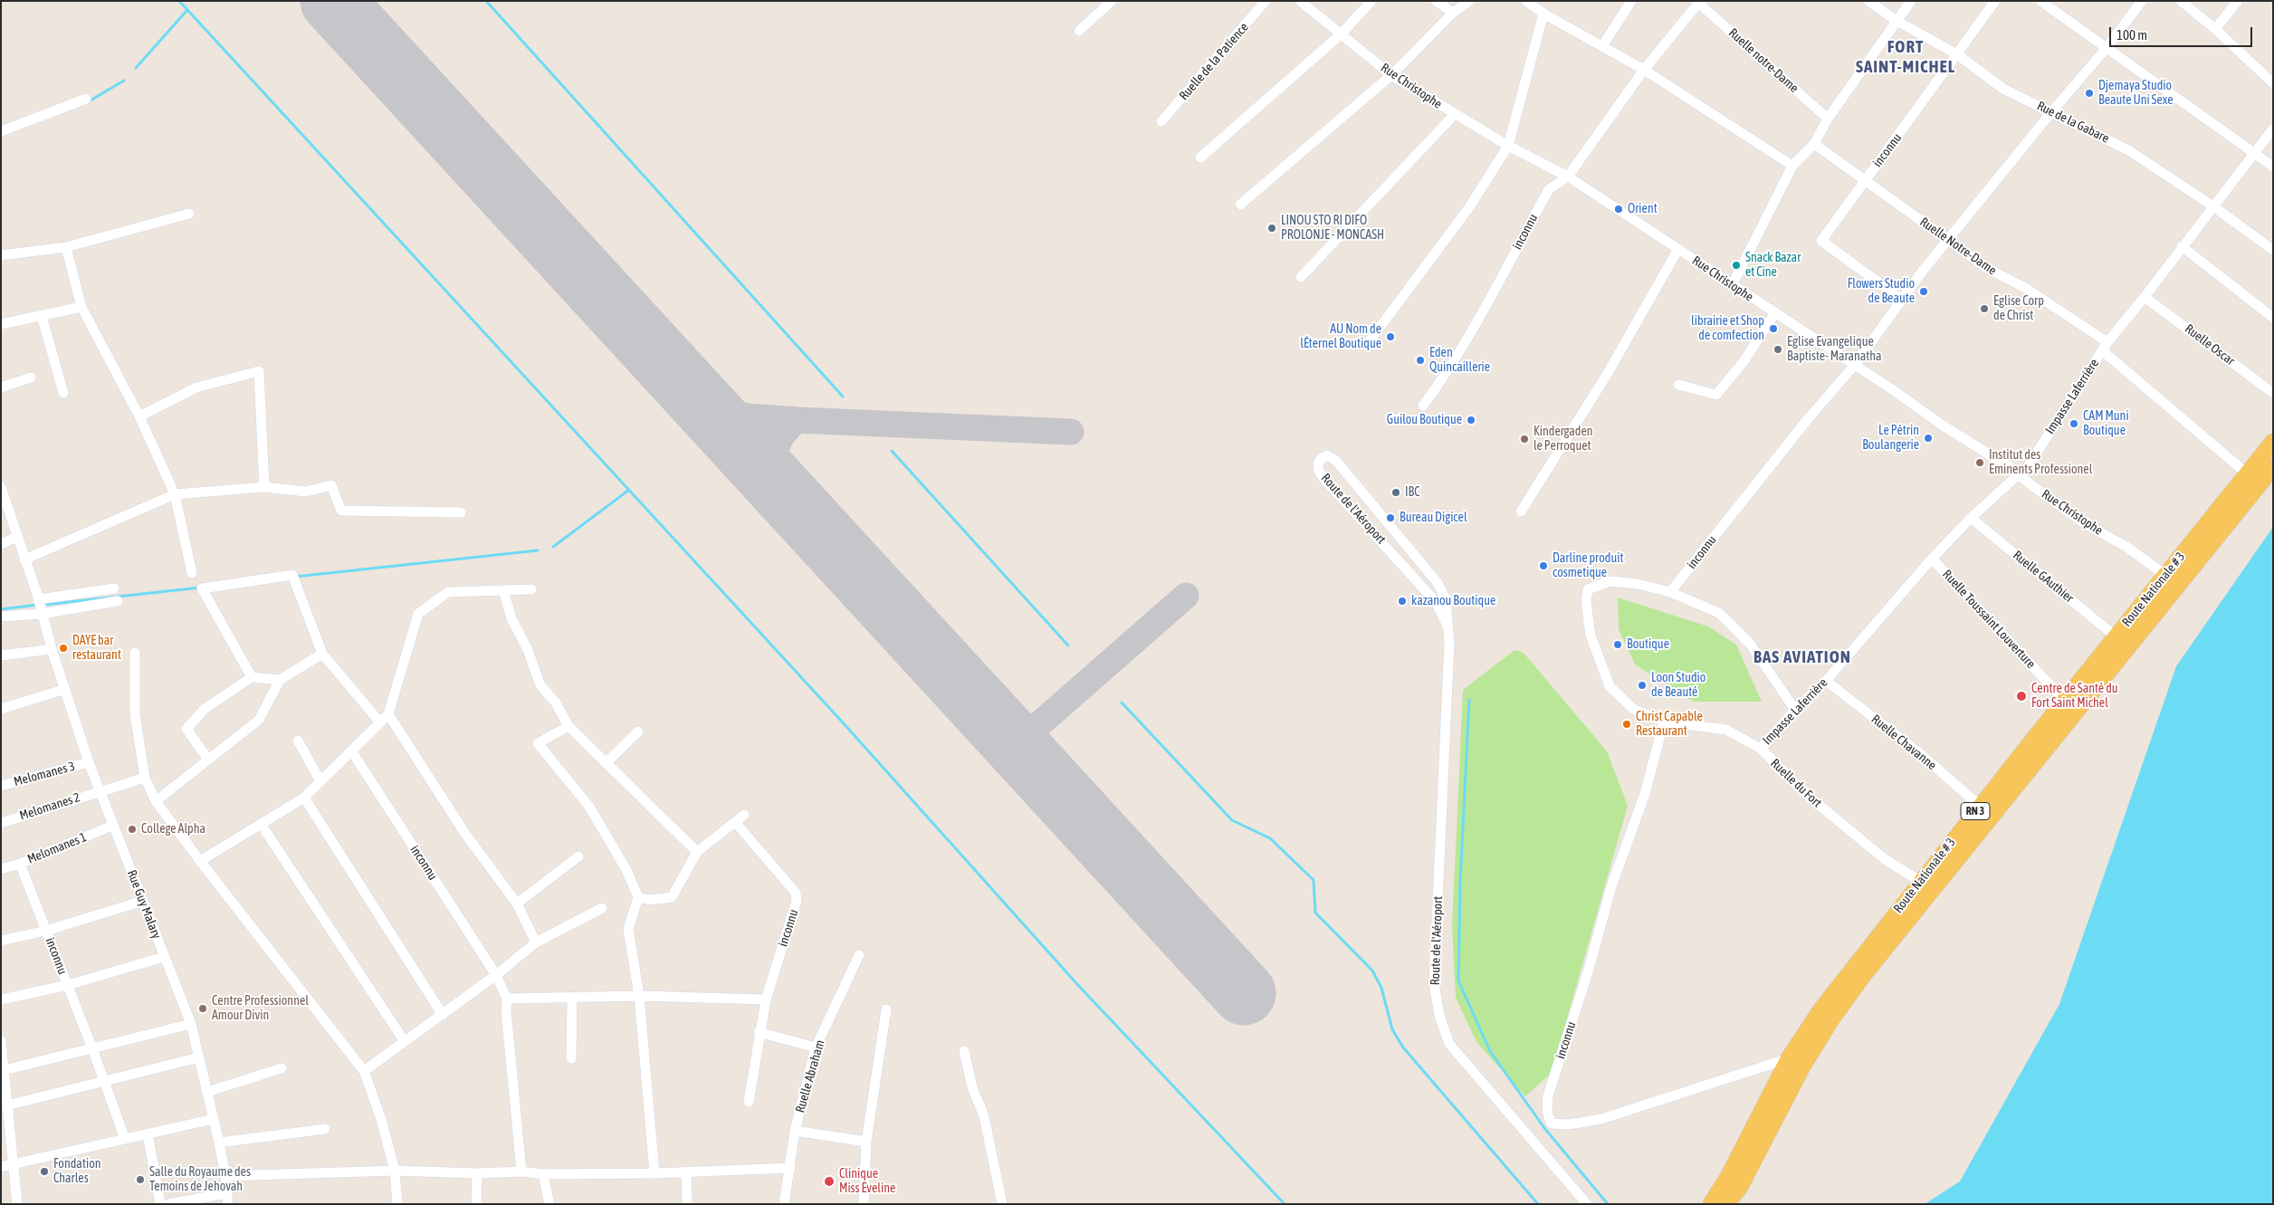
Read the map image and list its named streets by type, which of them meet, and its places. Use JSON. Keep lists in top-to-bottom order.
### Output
{
  "streets": {
    "main road": ["Route Nationale # 3", "RN 3"],
    "street": [
      "Ruelle notre-Dame",
      "Ruelle de la Patience",
      "Rue Christophe",
      "Rue de la Gabare",
      "inconnu",
      "Ruelle Notre-Dame",
      "Ruelle Oscar",
      "Impasse Laferrière",
      "Route de l'Aéroport",
      "Ruelle GAuthier",
      "Ruelle Toussaint Louverture",
      "Ruelle Chavanne",
      "Melomanes 3",
      "Ruelle du Fort",
      "Melomanes 2",
      "Melomanes 1",
      "Rue Guy Malary",
      "Ruelle Abraham"
    ]
  },
  "crossings": [
    ["Ruelle notre-Dame", "inconnu"],
    ["Rue Christophe", "inconnu"],
    ["Rue Christophe", "Impasse Laferrière"],
    ["Rue Christophe", "Route Nationale # 3"],
    ["Rue de la Gabare", "inconnu"],
    ["Rue de la Gabare", "Impasse Laferrière"],
    ["inconnu", "Ruelle Notre-Dame"],
    ["inconnu", "Route Nationale # 3"],
    ["inconnu", "Ruelle du Fort"],
    ["inconnu", "Melomanes 1"],
    ["Ruelle Notre-Dame", "Impasse Laferrière"],
    ["Ruelle Notre-Dame", "Route Nationale # 3"],
    ["Ruelle Oscar", "Impasse Laferrière"],
    ["Impasse Laferrière", "Ruelle GAuthier"],
    ["Impasse Laferrière", "Ruelle Toussaint Louverture"],
    ["Impasse Laferrière", "Ruelle Chavanne"],
    ["Impasse Laferrière", "Ruelle du Fort"],
    ["Ruelle GAuthier", "Route Nationale # 3"],
    ["Route Nationale # 3", "Ruelle Toussaint Louverture"],
    ["Route Nationale # 3", "Ruelle Chavanne"],
    ["Route Nationale # 3", "Ruelle du Fort"],
    ["Melomanes 3", "Rue Guy Malary"],
    ["Melomanes 2", "Rue Guy Malary"],
    ["Melomanes 1", "Rue Guy Malary"]
  ],
  "districts": ["FORT SAINT-MICHEL", "BAS AVIATION"],
  "places": [
    "Djemaya Studio Beaute Uni Sexe",
    "Orient",
    "LINOU STO RI DIFO PROLONJE - MONCASH",
    "Snack Bazar et Cine",
    "Flowers Studio de Beaute",
    "Eglise Corp de Christ",
    "librairie et Shop de comfection",
    "AU Nom de lÉternel Boutique",
    "Eglise Evangelique Baptiste- Maranatha",
    "Eden Quincaillerie",
    "Guilou Boutique",
    "CAM Muni Boutique",
    "Le Pétrin Boulangerie",
    "Kindergaden le Perroquet",
    "Institut des Eminents Professionel",
    "IBC",
    "Bureau Digicel",
    "Darline produit cosmetique",
    "kazanou Boutique",
    "Boutique",
    "DAYE bar restaurant",
    "Loon Studio de Beauté",
    "Centre de Santé du Fort Saint Michel",
    "Christ Capable Restaurant",
    "College Alpha",
    "Centre Professionnel Amour Divin",
    "Fondation Charles",
    "Salle du Royaume des Temoins de Jehovah",
    "Clinique Miss Eveline"
  ],
  "scale_bar": "100 m"
}
